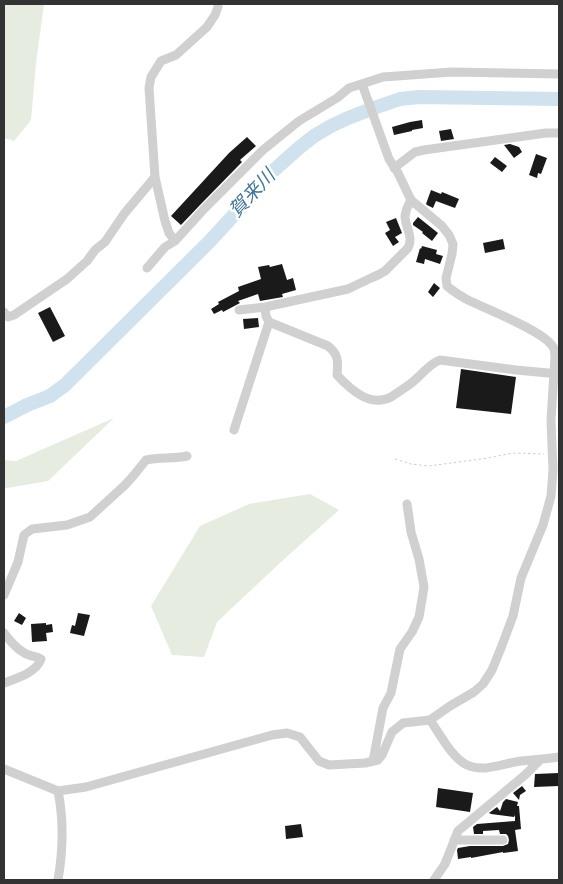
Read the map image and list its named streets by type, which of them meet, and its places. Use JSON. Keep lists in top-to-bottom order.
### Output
{
  "water": ["賀来川"]
}
